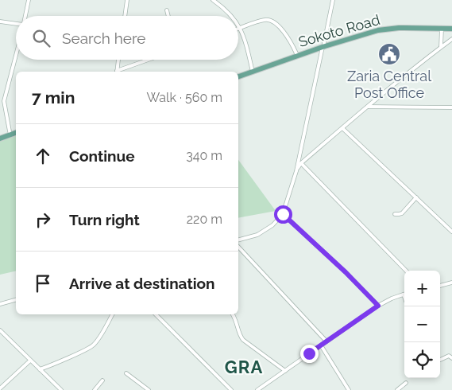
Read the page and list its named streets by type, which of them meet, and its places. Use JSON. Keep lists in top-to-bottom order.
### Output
{
  "streets": {
    "main road": ["Sokoto Road"]
  },
  "districts": ["GRA"],
  "places": {
    "public building": ["Zaria Central Post Office"]
  },
  "page": {
    "search": "Search here",
    "heading": ["7 min", "Walk · 560 m"],
    "list": [
      ["Continue", "340 m"],
      ["Turn right", "220 m"],
      "Arrive at destination"
    ],
    "map_buttons": ["+", "−"]
  }
}
